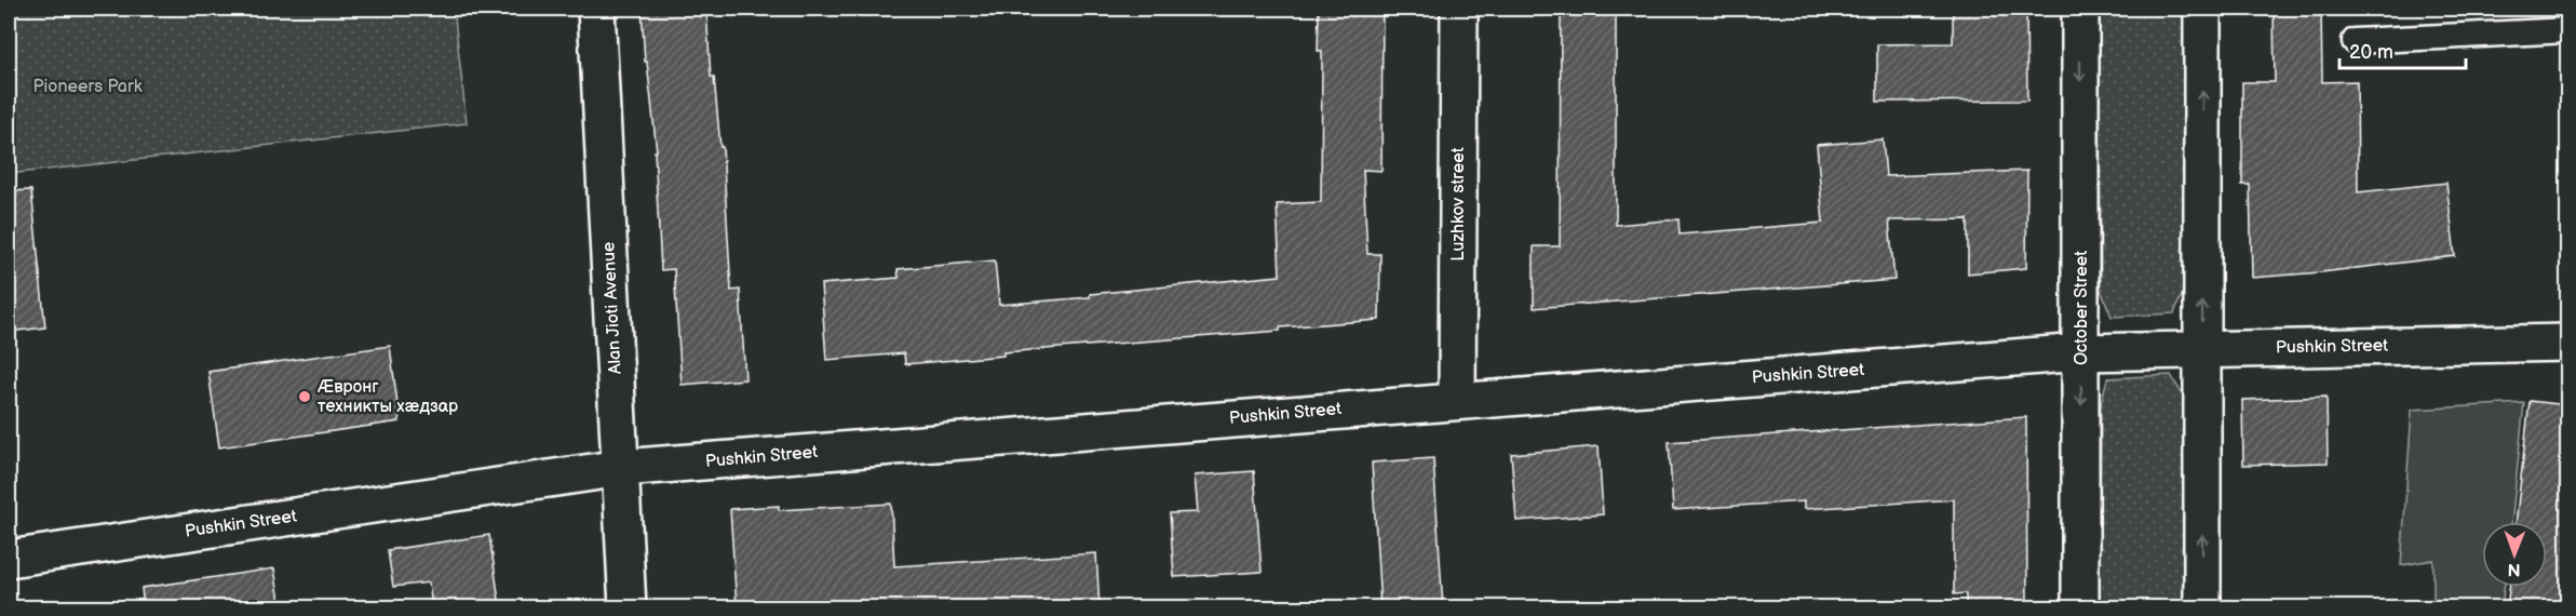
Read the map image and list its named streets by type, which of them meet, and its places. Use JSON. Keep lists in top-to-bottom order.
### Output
{
  "streets": {
    "street": [
      "Luzhkov street",
      "Alan Jioti Avenue",
      "October Street",
      "Pushkin Street"
    ]
  },
  "crossings": [
    ["Luzhkov street", "Pushkin Street"],
    ["Alan Jioti Avenue", "Pushkin Street"],
    ["October Street", "Pushkin Street"]
  ],
  "parks": ["Pioneers Park"],
  "places": ["Æвpонг техникты хæдзар"],
  "scale_bar": "20 m",
  "north": "bottom"
}
